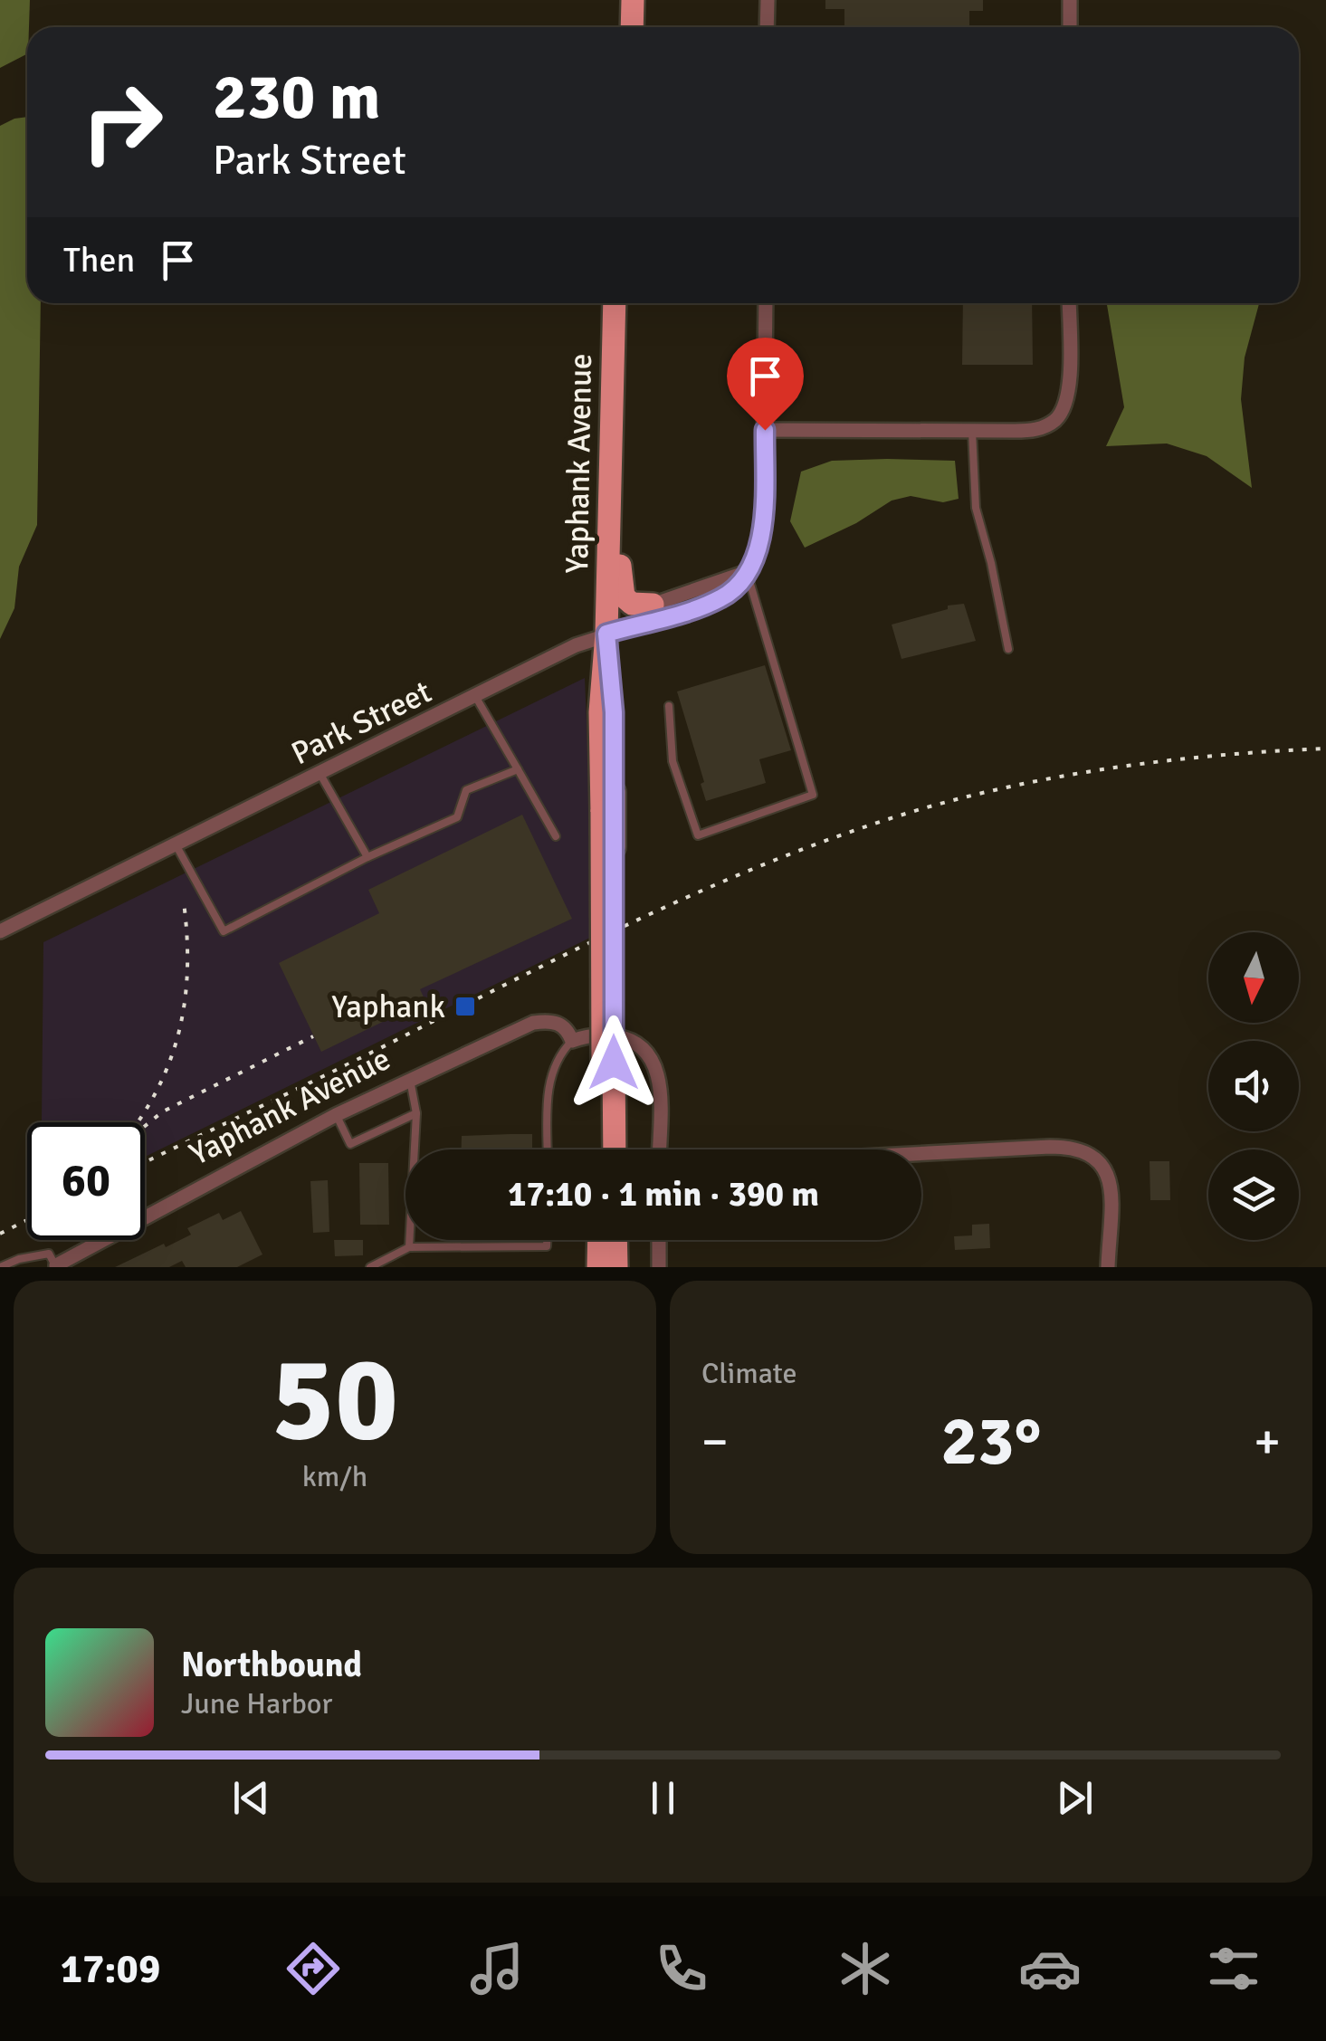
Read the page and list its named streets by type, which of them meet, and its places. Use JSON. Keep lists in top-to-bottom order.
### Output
{
  "streets": {
    "main road": ["Yaphank Avenue"],
    "street": ["Park Street"]
  },
  "crossings": [
    ["Yaphank Avenue", "Park Street"]
  ],
  "places": {
    "transit": ["Yaphank"]
  },
  "north": "bottom",
  "page": {
    "turn": ["230 m", "Park Street"],
    "then": "Then",
    "limit": "60",
    "trip": "17:10 · 1 min · 390 m",
    "tile": [
      ["50", "km/h"],
      "Climate"
    ],
    "heat": ["−", "23°", "+"],
    "song": ["Northbound", "June Harbor"],
    "tabs": "17:09"
  }
}
